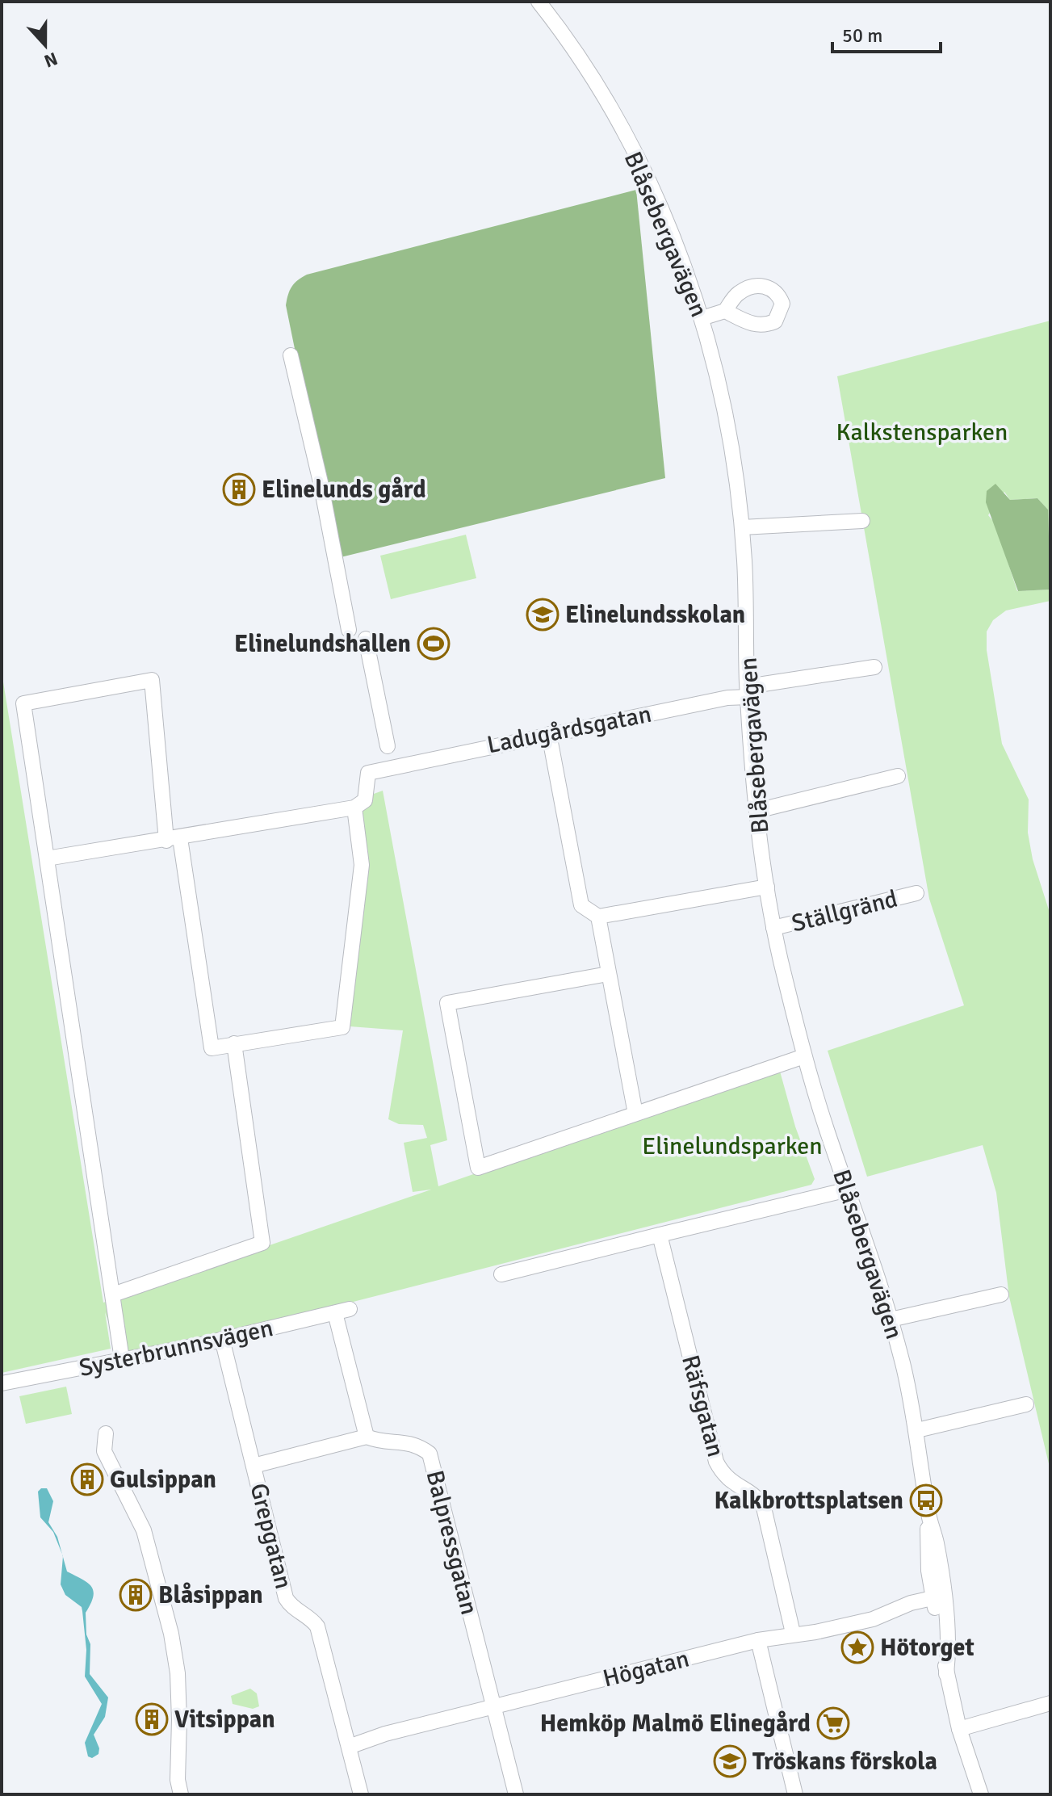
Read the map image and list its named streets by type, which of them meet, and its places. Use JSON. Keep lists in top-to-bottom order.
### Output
{
  "streets": {
    "street": [
      "Blåsebergavägen",
      "Ladugårdsgatan",
      "Ställgränd",
      "Systerbrunnsvägen",
      "Räfsgatan",
      "Grepgatan",
      "Balpressgatan",
      "Högatan"
    ]
  },
  "crossings": [
    ["Blåsebergavägen", "Ladugårdsgatan"],
    ["Blåsebergavägen", "Ställgränd"],
    ["Blåsebergavägen", "Högatan"],
    ["Systerbrunnsvägen", "Grepgatan"],
    ["Systerbrunnsvägen", "Balpressgatan"],
    ["Räfsgatan", "Högatan"],
    ["Grepgatan", "Högatan"],
    ["Balpressgatan", "Högatan"]
  ],
  "parks": ["Kalkstensparken", "Elinelundsparken"],
  "places": {
    "building": [
      "Elinelunds gård",
      "Gulsippan",
      "Blåsippan",
      "Vitsippan"
    ],
    "school or university": ["Elinelundsskolan", "Tröskans förskola"],
    "sports": ["Elinelundshallen"],
    "bus stop": ["Kalkbrottsplatsen"],
    "place": ["Hötorget"],
    "supermarket": ["Hemköp Malmö Elinegård"]
  },
  "scale_bar": "50 m",
  "north": "bottom"
}
